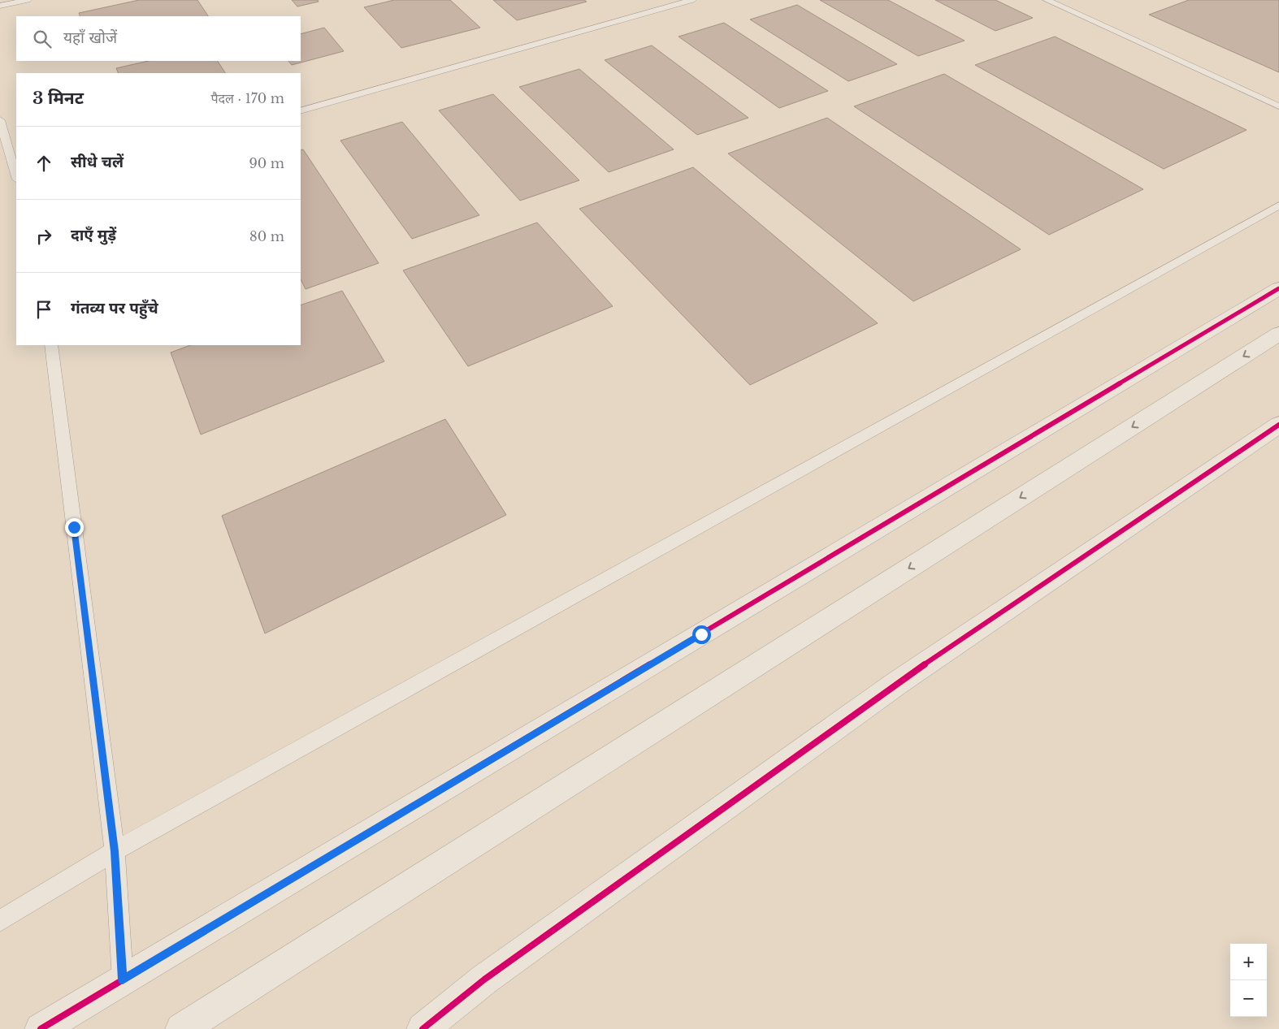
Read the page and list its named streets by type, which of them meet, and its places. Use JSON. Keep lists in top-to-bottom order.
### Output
{
  "page": {
    "search": "यहाँ खोजें",
    "heading": ["3 मिनट", "पैदल · 170 m"],
    "list": [
      ["सीधे चलें", "90 m"],
      ["दाएँ मुड़ें", "80 m"],
      "गंतव्य पर पहुँचे"
    ],
    "map_buttons": ["+", "−"]
  }
}
